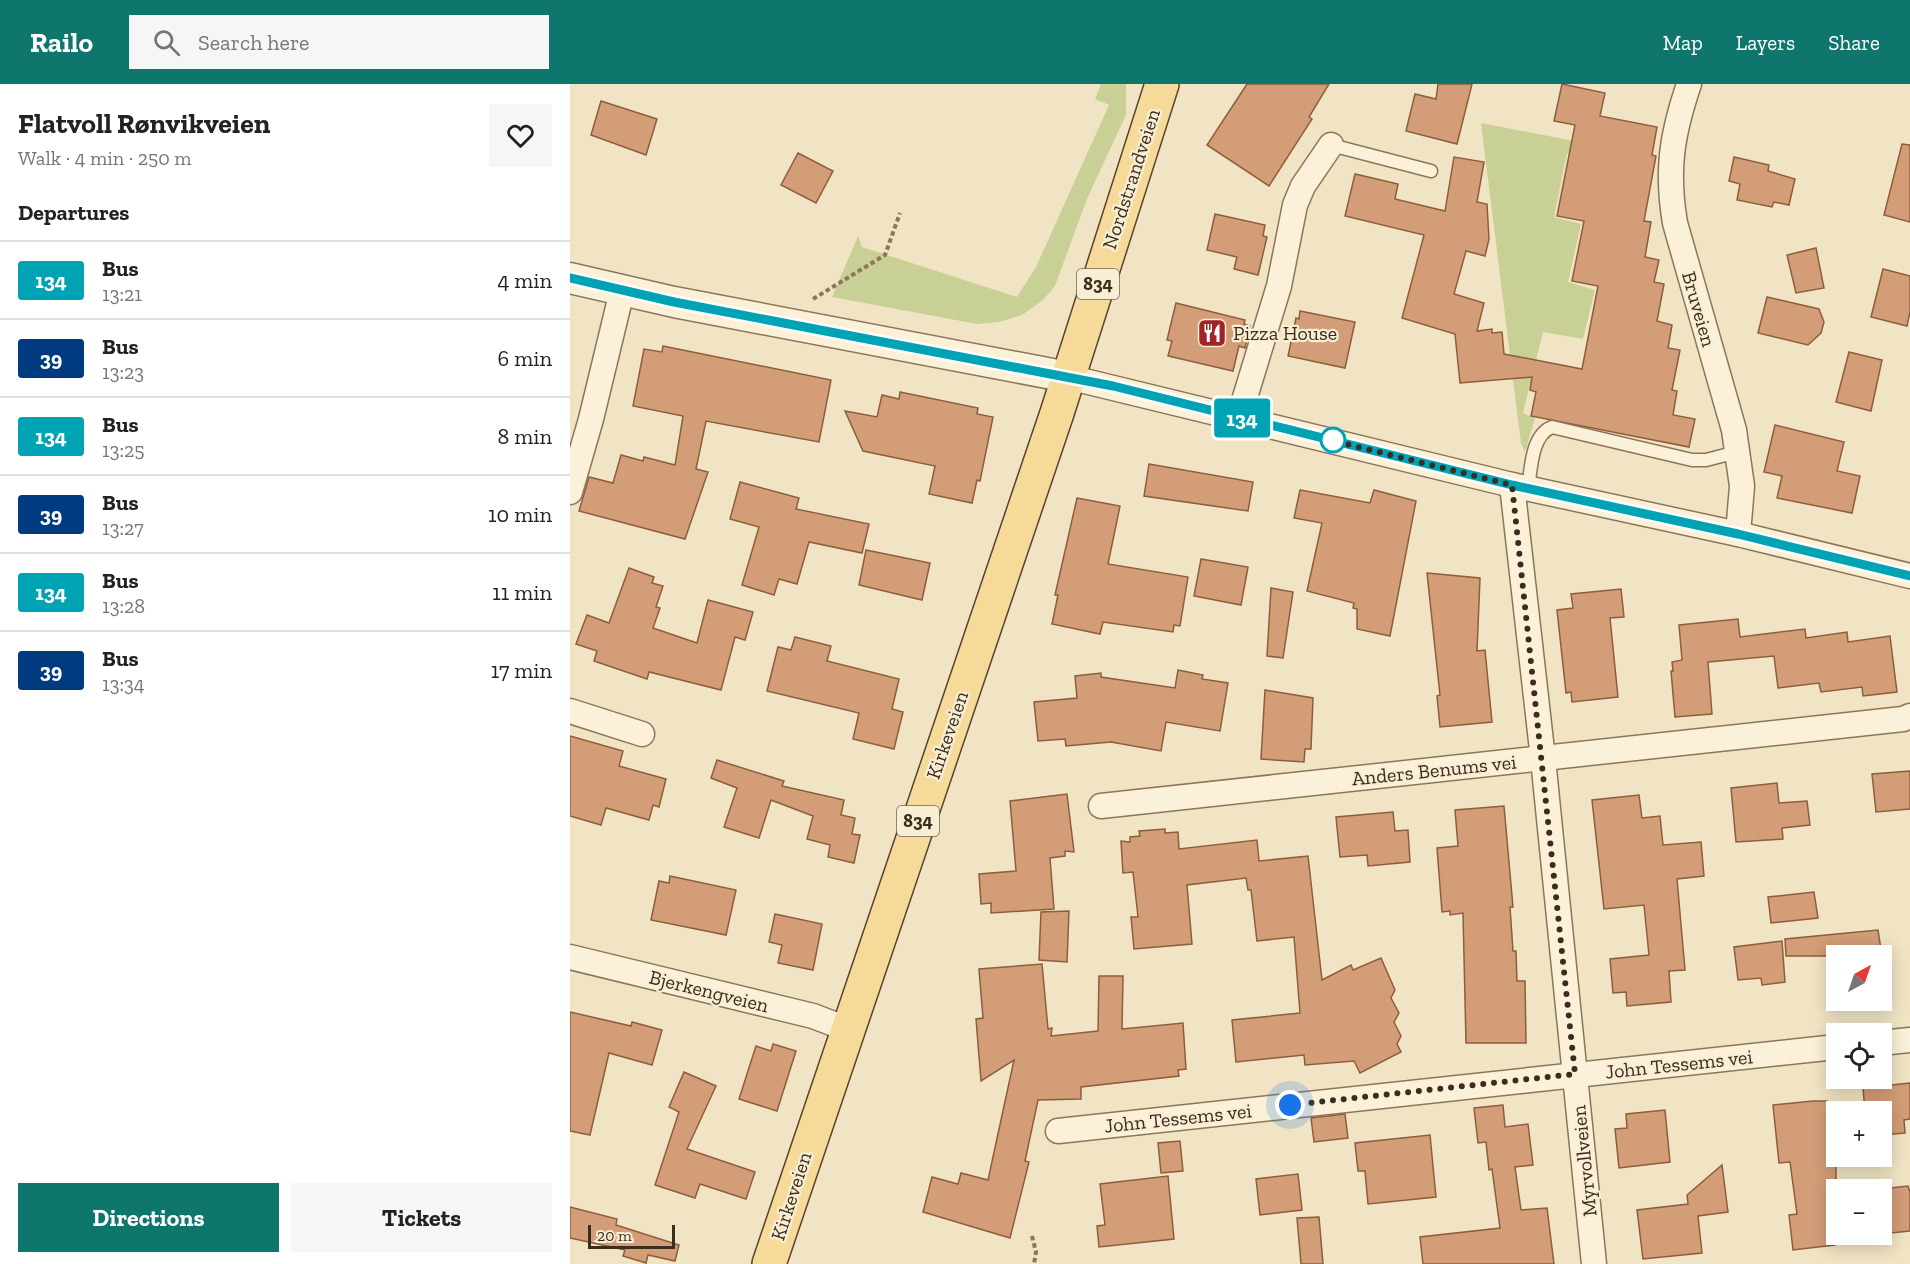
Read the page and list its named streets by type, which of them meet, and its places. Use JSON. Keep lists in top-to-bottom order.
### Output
{
  "streets": {
    "main road": ["Nordstrandveien", "834", "Kirkeveien"],
    "street": [
      "Bruveien",
      "Anders Benums vei",
      "Bjerkengveien",
      "John Tessems vei",
      "Myrvollveien"
    ]
  },
  "crossings": [
    ["Nordstrandveien", "Kirkeveien"],
    ["Kirkeveien", "Bjerkengveien"],
    ["Anders Benums vei", "Myrvollveien"],
    ["John Tessems vei", "Myrvollveien"]
  ],
  "places": {
    "restaurant": ["Pizza House"]
  },
  "lines": ["bus line 134"],
  "scale_bar": "20 m",
  "north": "top right",
  "page": {
    "header": "Railo",
    "search": "Search here",
    "nav": ["Map", "Layers", "Share"],
    "heading": [
      ["Flatvoll Rønvikveien", "Walk · 4 min · 250 m"],
      "Departures"
    ],
    "on_map": "134",
    "list": [
      {
        "mark": "134",
        "name": "Bus",
        "note": "13:21",
        "value": "4 min"
      },
      {
        "mark": "39",
        "name": "Bus",
        "note": "13:23",
        "value": "6 min"
      },
      {
        "mark": "134",
        "name": "Bus",
        "note": "13:25",
        "value": "8 min"
      },
      {
        "mark": "39",
        "name": "Bus",
        "note": "13:27",
        "value": "10 min"
      },
      {
        "mark": "134",
        "name": "Bus",
        "note": "13:28",
        "value": "11 min"
      },
      {
        "mark": "39",
        "name": "Bus",
        "note": "13:34",
        "value": "17 min"
      }
    ],
    "map_buttons": ["+", "−"],
    "buttons": ["Directions", "Tickets"],
    "scale": "20 m"
  }
}
